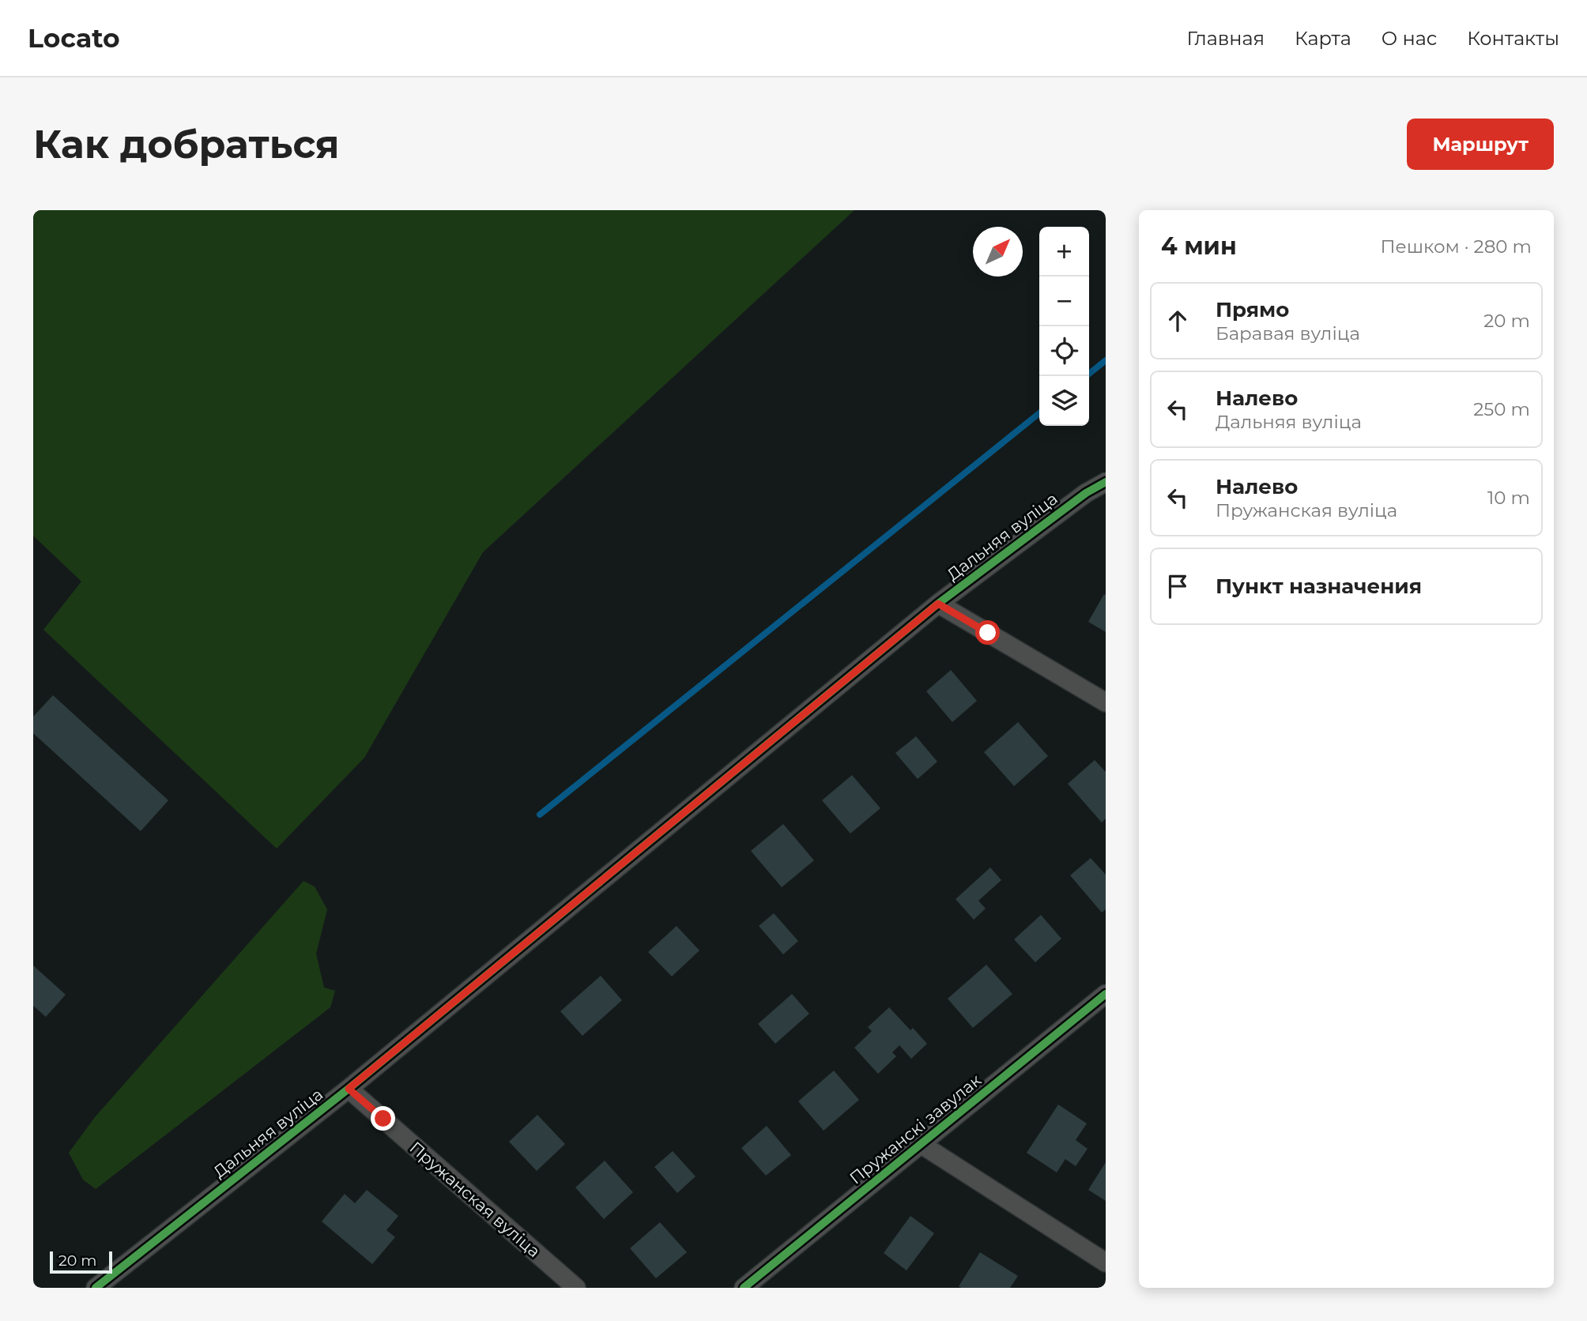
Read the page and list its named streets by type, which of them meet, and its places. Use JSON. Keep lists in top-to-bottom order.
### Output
{
  "streets": {
    "street": ["Дальняя вуліца", "Пружанскі завулак", "Пружанская вуліца"]
  },
  "crossings": [
    ["Дальняя вуліца", "Пружанская вуліца"]
  ],
  "scale_bar": "20 m",
  "north": "top right",
  "page": {
    "header": "Locato",
    "nav": [
      "Главная",
      "Карта",
      "О нас",
      "Контакты"
    ],
    "buttons": "Маршрут",
    "title": "Как добраться",
    "heading": ["4 мин", "Пешком · 280 m"],
    "map_buttons": ["+", "−"],
    "list": [
      ["Прямо", "Баравая вуліца", "20 m"],
      ["Налево", "Дальняя вуліца", "250 m"],
      ["Налево", "Пружанская вуліца", "10 m"],
      "Пункт назначения"
    ],
    "scale": "20 m"
  }
}
